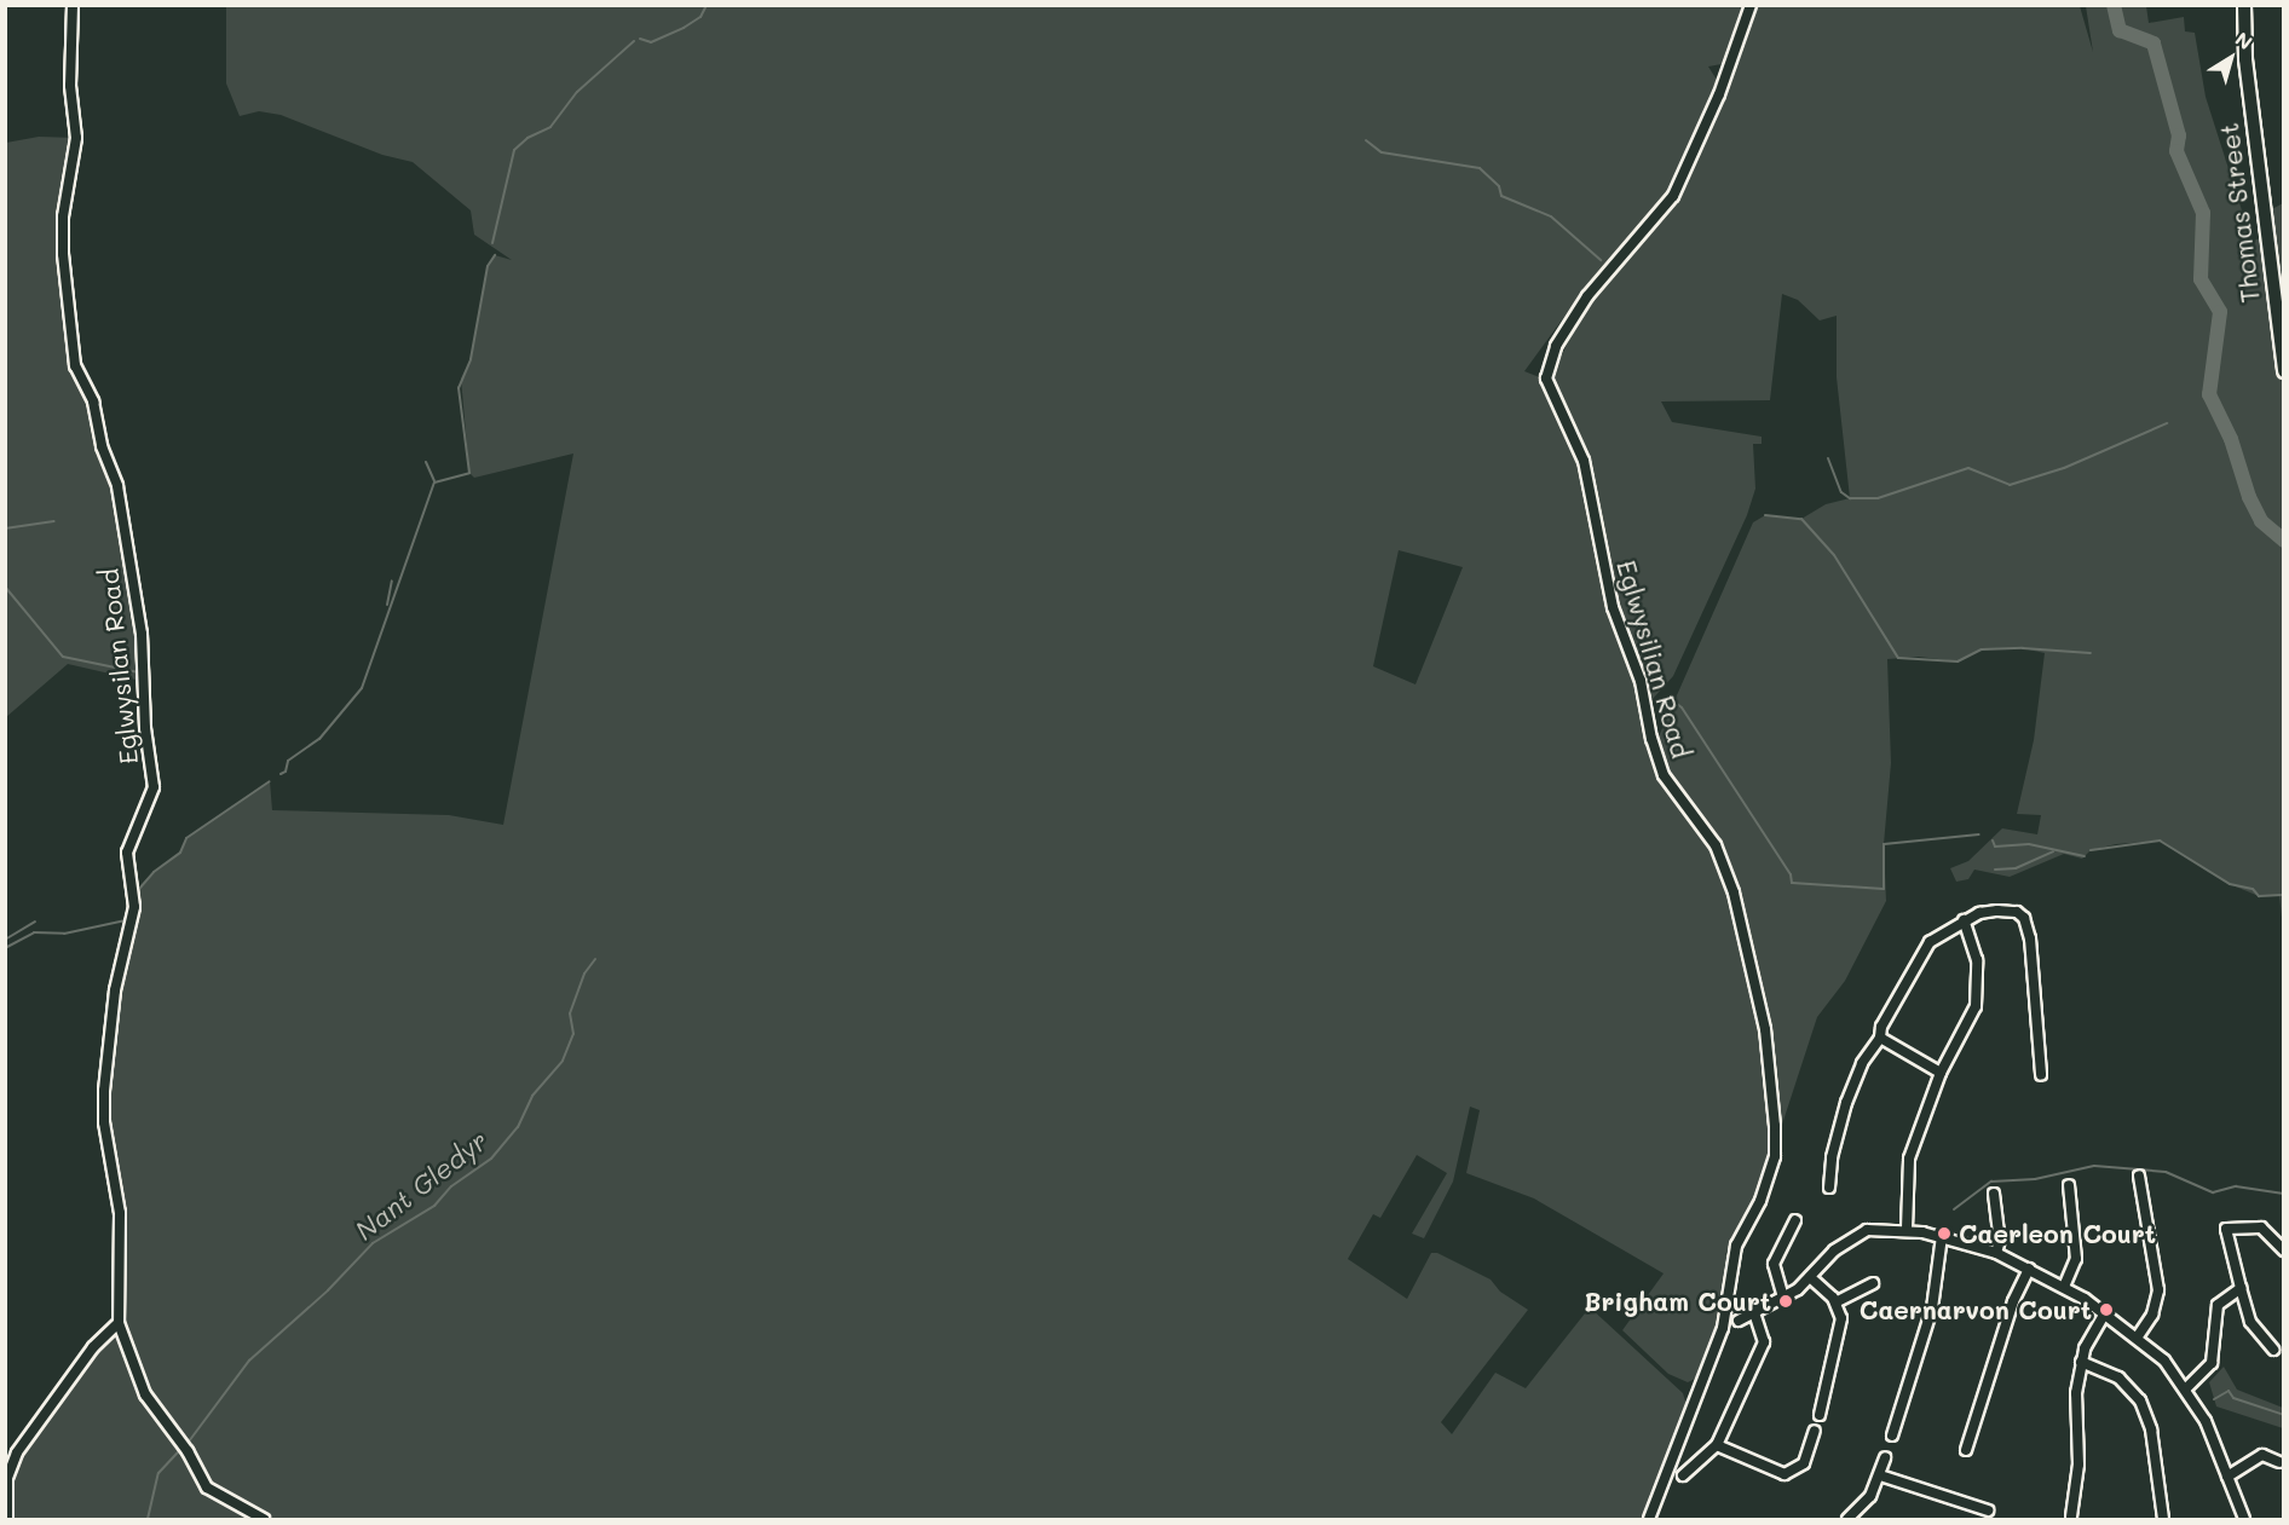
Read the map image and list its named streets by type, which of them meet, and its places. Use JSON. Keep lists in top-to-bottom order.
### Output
{
  "streets": {
    "main road": ["Thomas Street"],
    "street": ["Eglwysilian Road", "Eglwysilan Road"]
  },
  "water": ["Nant Gledyr"],
  "places": ["Caerleon Court", "Brigham Court", "Caernarvon Court"],
  "north": "top right"
}
